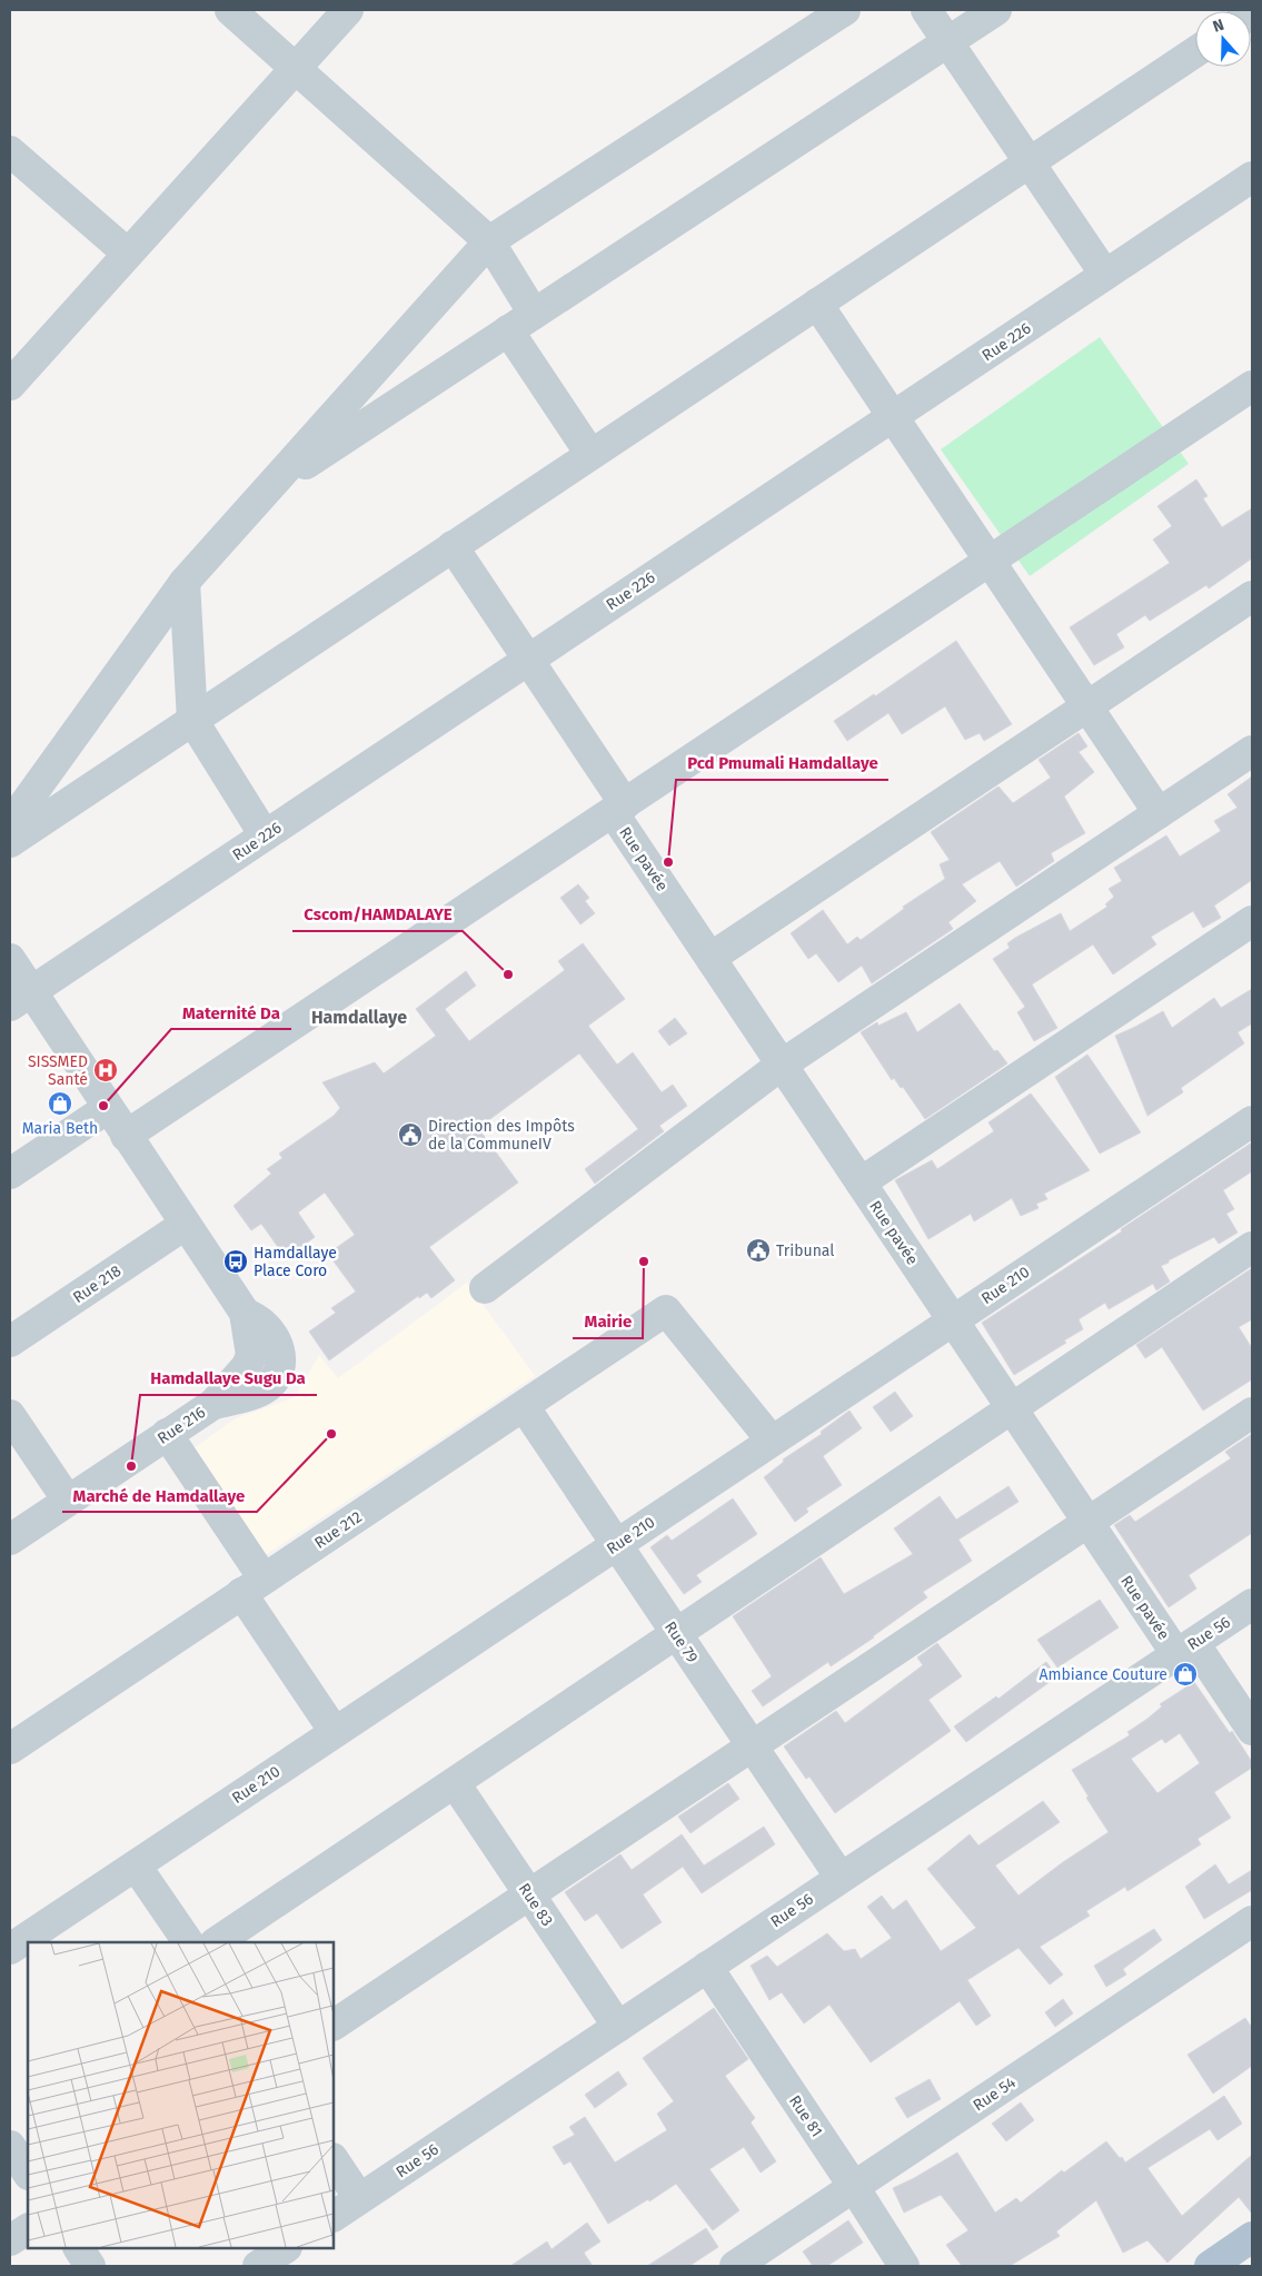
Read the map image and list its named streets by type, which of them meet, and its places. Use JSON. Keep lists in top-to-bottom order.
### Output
{
  "streets": {
    "street": [
      "Rue 226",
      "Rue pavée",
      "Rue 218",
      "Rue 210",
      "Rue 216",
      "Rue 212",
      "Rue 56",
      "Rue 79",
      "Rue 83",
      "Rue 54",
      "Rue 81"
    ]
  },
  "crossings": [
    ["Rue 226", "Rue pavée"],
    ["Rue pavée", "Rue 210"],
    ["Rue pavée", "Rue 56"],
    ["Rue 218", "Rue 216"],
    ["Rue 210", "Rue 212"],
    ["Rue 210", "Rue 79"],
    ["Rue 212", "Rue 79"],
    ["Rue 56", "Rue 79"],
    ["Rue 56", "Rue 83"],
    ["Rue 56", "Rue 81"],
    ["Rue 54", "Rue 81"]
  ],
  "districts": ["Hamdallaye"],
  "places": {
    "other": [
      "Pcd Pmumali Hamdallaye",
      "Cscom/HAMDALAYE",
      "Maternité Da",
      "Mairie",
      "Marché de Hamdallaye",
      "Hamdallaye Sugu Da"
    ],
    "hospital": ["SISSMED Santé"],
    "shop": ["Maria Beth", "Ambiance Couture"],
    "public building": ["Direction des Impôts de la CommuneIV", "Tribunal"],
    "bus stop": ["Hamdallaye Place Coro"]
  },
  "north": "top"
}
